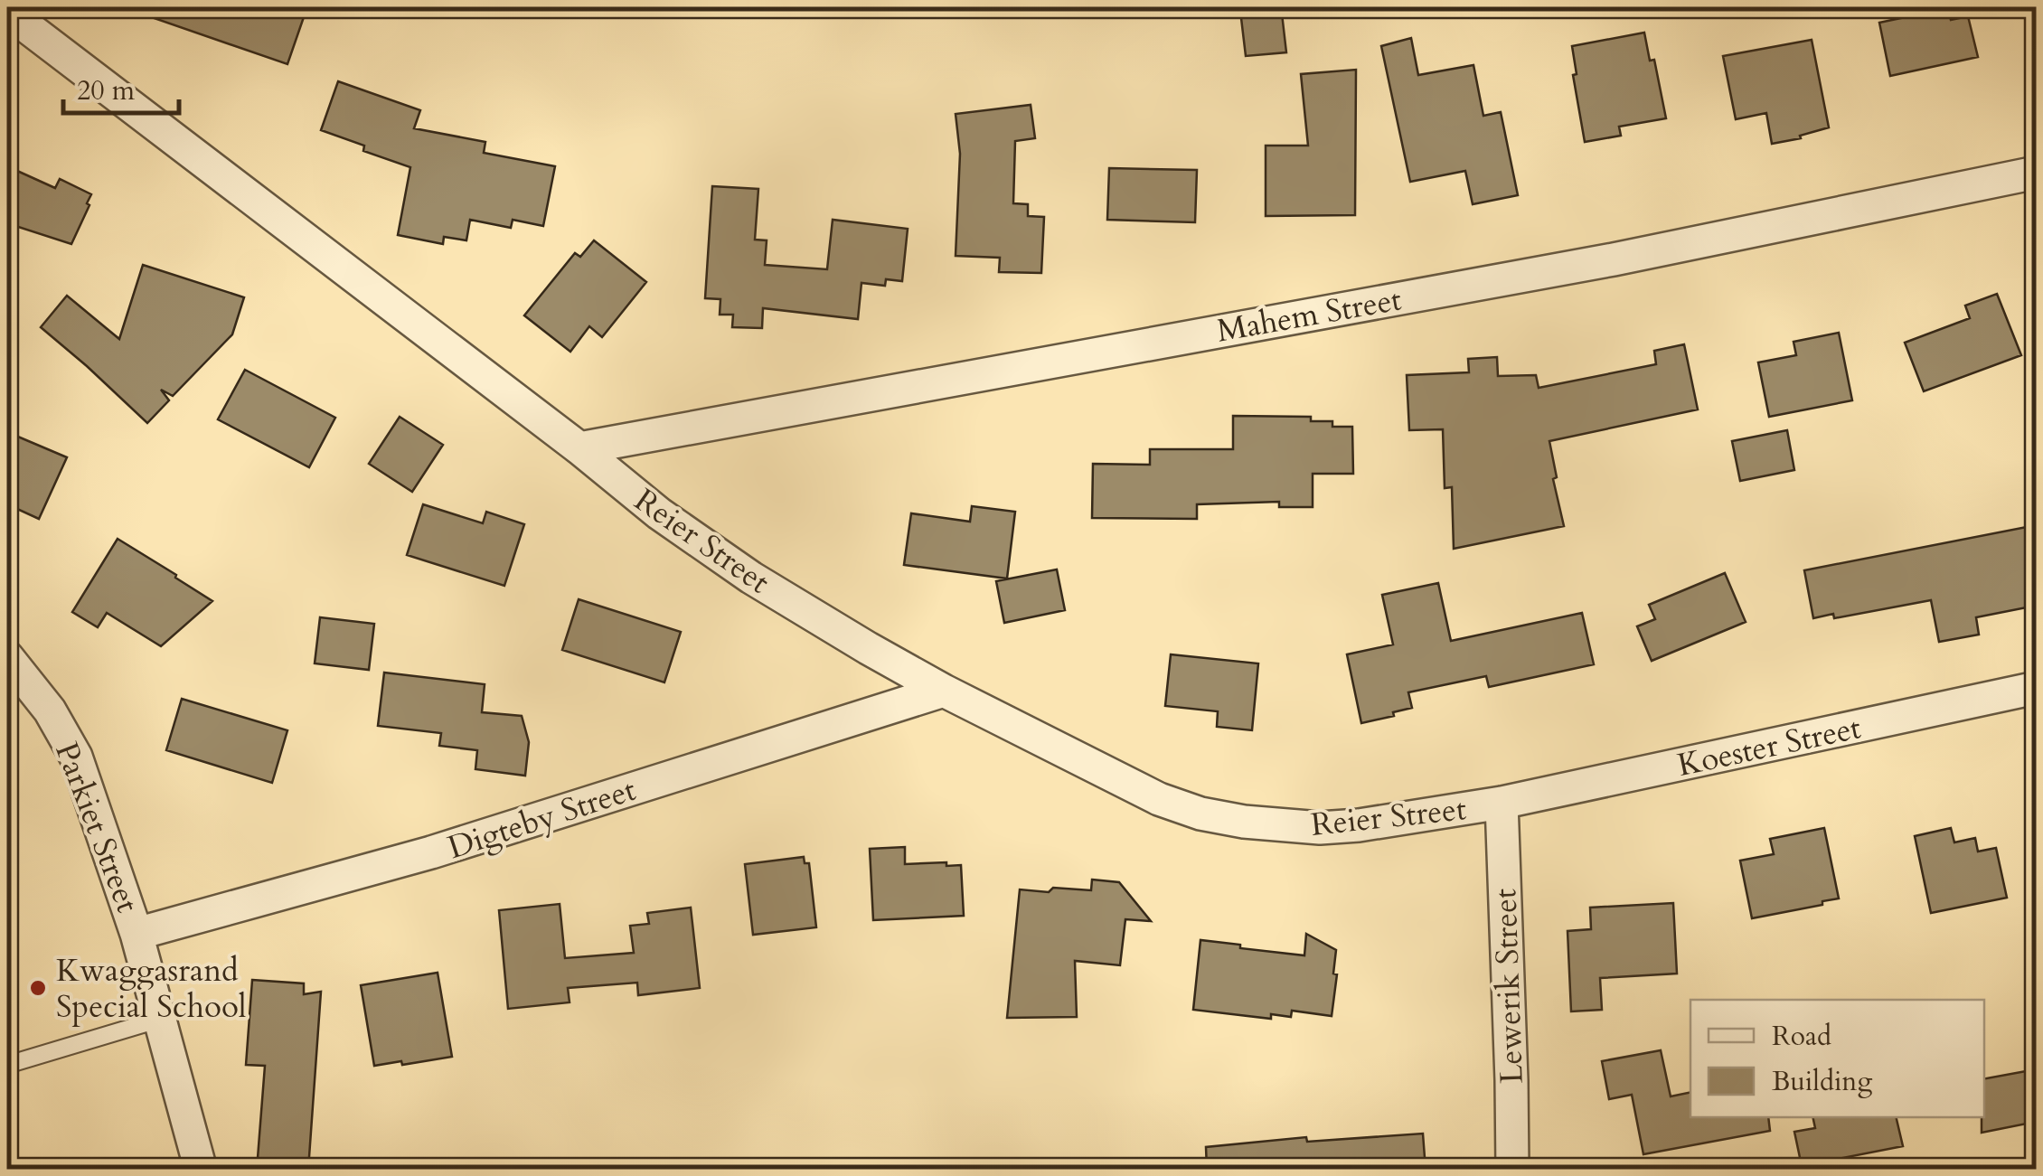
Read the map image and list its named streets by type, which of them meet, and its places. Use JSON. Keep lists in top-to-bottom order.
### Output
{
  "streets": {
    "street": [
      "Mahem Street",
      "Reier Street",
      "Koester Street",
      "Digteby Street",
      "Parkiet Street",
      "Lewerik Street"
    ]
  },
  "crossings": [
    ["Mahem Street", "Reier Street"],
    ["Reier Street", "Koester Street"],
    ["Reier Street", "Digteby Street"],
    ["Reier Street", "Lewerik Street"],
    ["Koester Street", "Lewerik Street"],
    ["Digteby Street", "Parkiet Street"]
  ],
  "places": ["Kwaggasrand Special School"],
  "legend": ["Road", "Building"],
  "scale_bar": "20 m"
}
